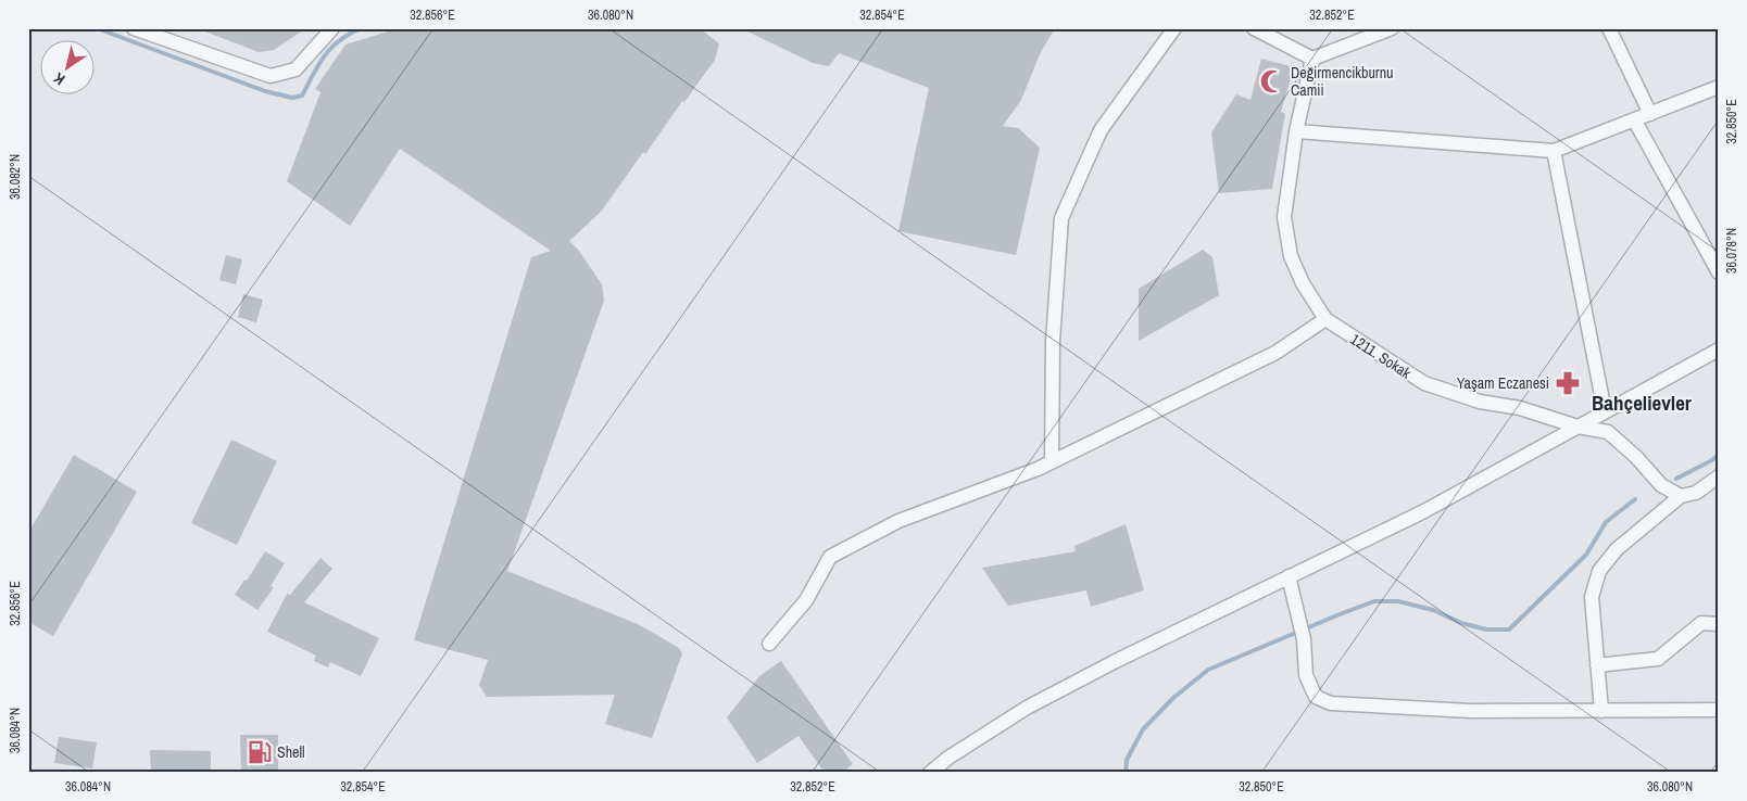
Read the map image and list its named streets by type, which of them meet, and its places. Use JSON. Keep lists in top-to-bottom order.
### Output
{
  "streets": {
    "street": ["1211. Sokak"]
  },
  "districts": ["Bahçelievler"],
  "places": {
    "mosque": ["Değirmencikburnu Camii"],
    "pharmacy": ["Yaşam Eczanesi"],
    "fuel station": ["Shell"]
  },
  "north": "bottom left",
  "coordinates": [
    "32.856°E",
    "36.080°N",
    "32.854°E",
    "32.852°E",
    "32.850°E",
    "36.082°N",
    "36.078°N",
    "36.084°N"
  ]
}
